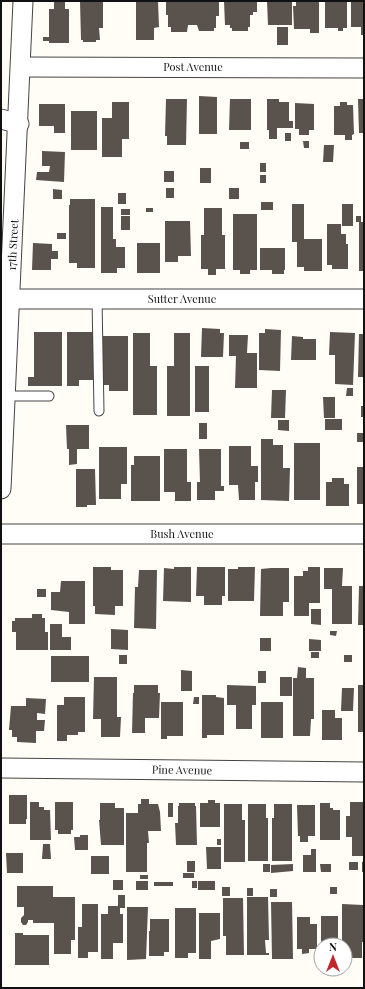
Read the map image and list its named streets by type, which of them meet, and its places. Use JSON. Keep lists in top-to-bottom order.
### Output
{
  "streets": {
    "street": [
      "Post Avenue",
      "17th Street",
      "Sutter Avenue",
      "Bush Avenue",
      "Pine Avenue"
    ]
  },
  "crossings": [
    ["Post Avenue", "17th Street"],
    ["17th Street", "Sutter Avenue"]
  ],
  "north": "top"
}
